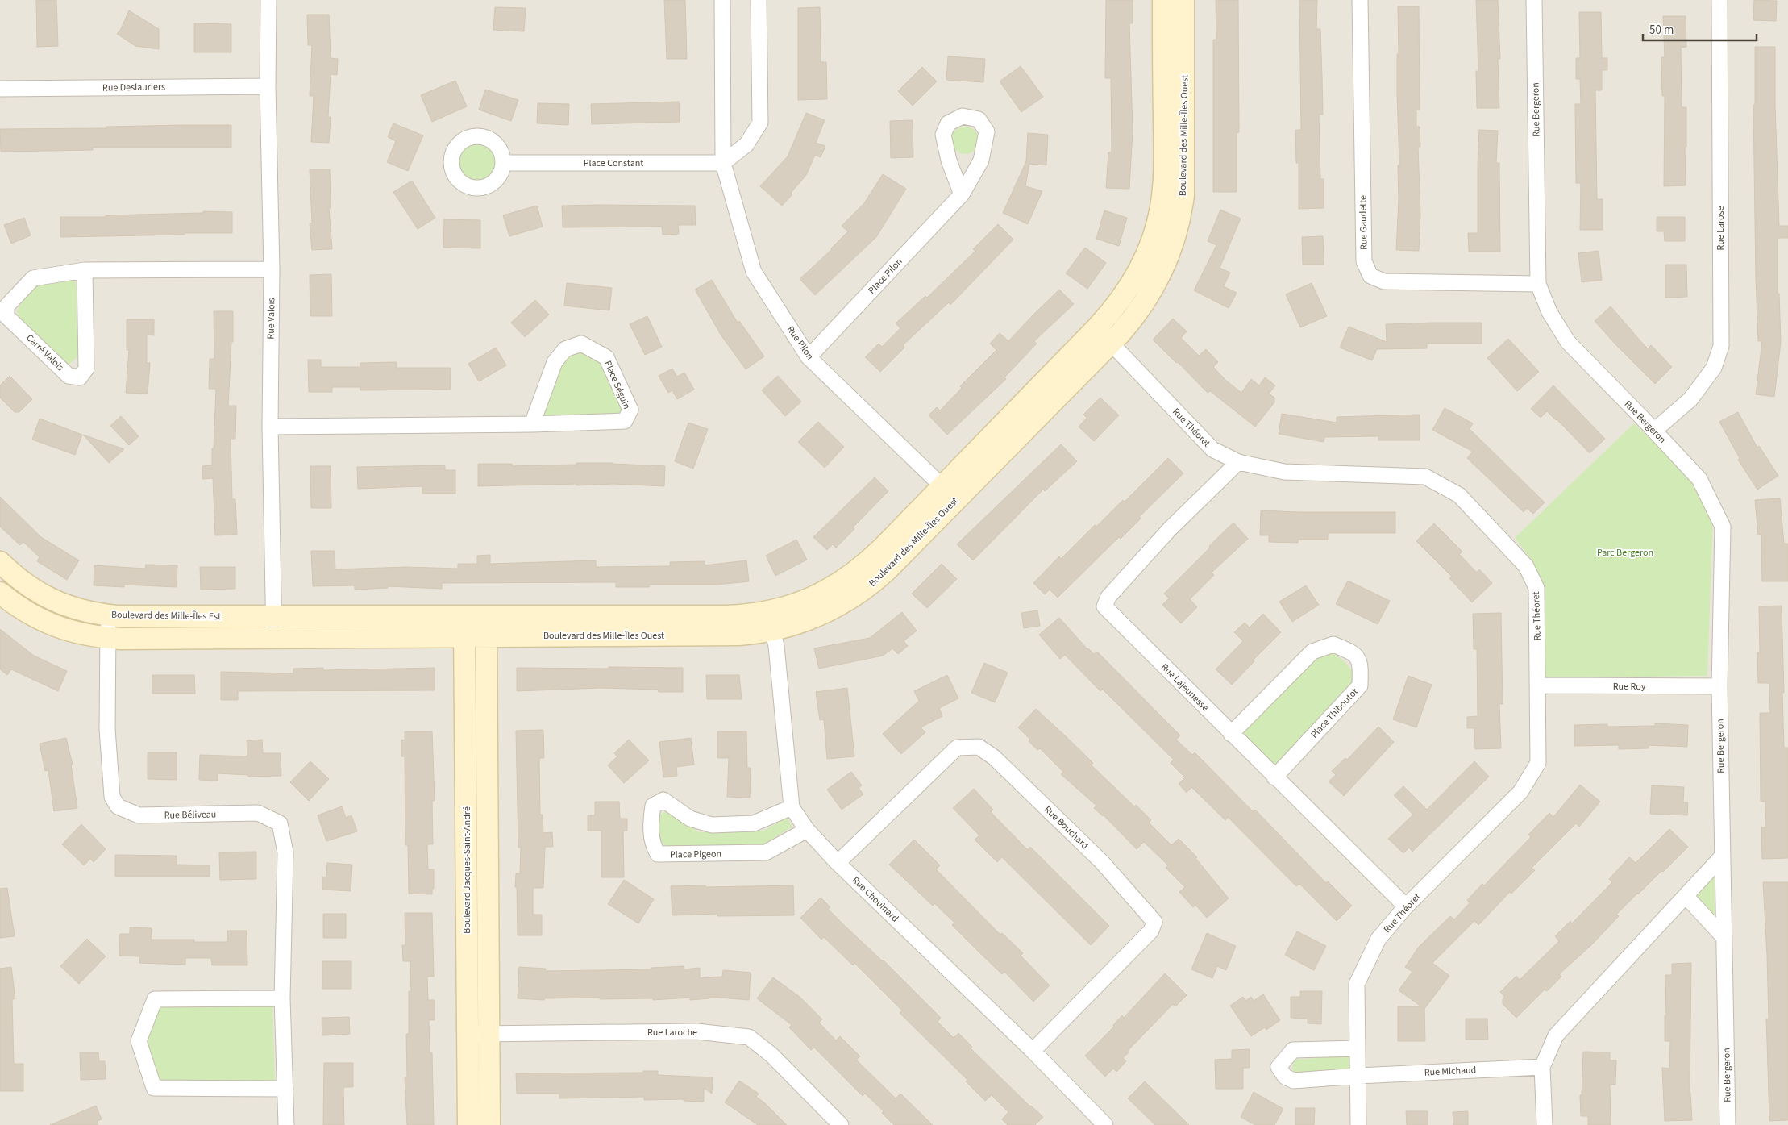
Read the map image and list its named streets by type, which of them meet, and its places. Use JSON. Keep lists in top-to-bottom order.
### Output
{
  "streets": {
    "street": [
      "Rue Deslauriers",
      "Rue Bergeron",
      "Boulevard des Mille-Îles Ouest",
      "Place Constant",
      "Rue Gaudette",
      "Rue Larose",
      "Place Pilon",
      "Rue Valois",
      "Rue Pilon",
      "Carré Valois",
      "Place Séguin",
      "Rue Théoret",
      "Boulevard des Mille-Îles Est",
      "Rue Roy",
      "Rue Lajeunesse",
      "Place Thiboutot",
      "Rue Béliveau",
      "Rue Bouchard",
      "Place Pigeon",
      "Boulevard Jacques-Saint-André",
      "Rue Chouinard",
      "Rue Laroche",
      "Rue Michaud"
    ]
  },
  "crossings": [
    ["Rue Deslauriers", "Rue Valois"],
    ["Rue Bergeron", "Rue Gaudette"],
    ["Rue Bergeron", "Rue Larose"],
    ["Rue Bergeron", "Rue Roy"],
    ["Boulevard des Mille-Îles Ouest", "Rue Valois"],
    ["Boulevard des Mille-Îles Ouest", "Rue Pilon"],
    ["Boulevard des Mille-Îles Ouest", "Rue Théoret"],
    ["Boulevard des Mille-Îles Ouest", "Boulevard des Mille-Îles Est"],
    ["Boulevard des Mille-Îles Ouest", "Boulevard Jacques-Saint-André"],
    ["Boulevard des Mille-Îles Ouest", "Rue Chouinard"],
    ["Place Constant", "Rue Pilon"],
    ["Place Pilon", "Rue Pilon"],
    ["Rue Valois", "Carré Valois"],
    ["Rue Valois", "Place Séguin"],
    ["Rue Valois", "Boulevard des Mille-Îles Est"],
    ["Rue Théoret", "Rue Roy"],
    ["Rue Théoret", "Rue Lajeunesse"],
    ["Rue Théoret", "Rue Michaud"],
    ["Boulevard des Mille-Îles Est", "Rue Béliveau"],
    ["Rue Lajeunesse", "Place Thiboutot"],
    ["Rue Bouchard", "Rue Chouinard"],
    ["Place Pigeon", "Rue Chouinard"],
    ["Boulevard Jacques-Saint-André", "Rue Laroche"]
  ],
  "parks": ["Parc Bergeron"],
  "scale_bar": "50 m"
}
